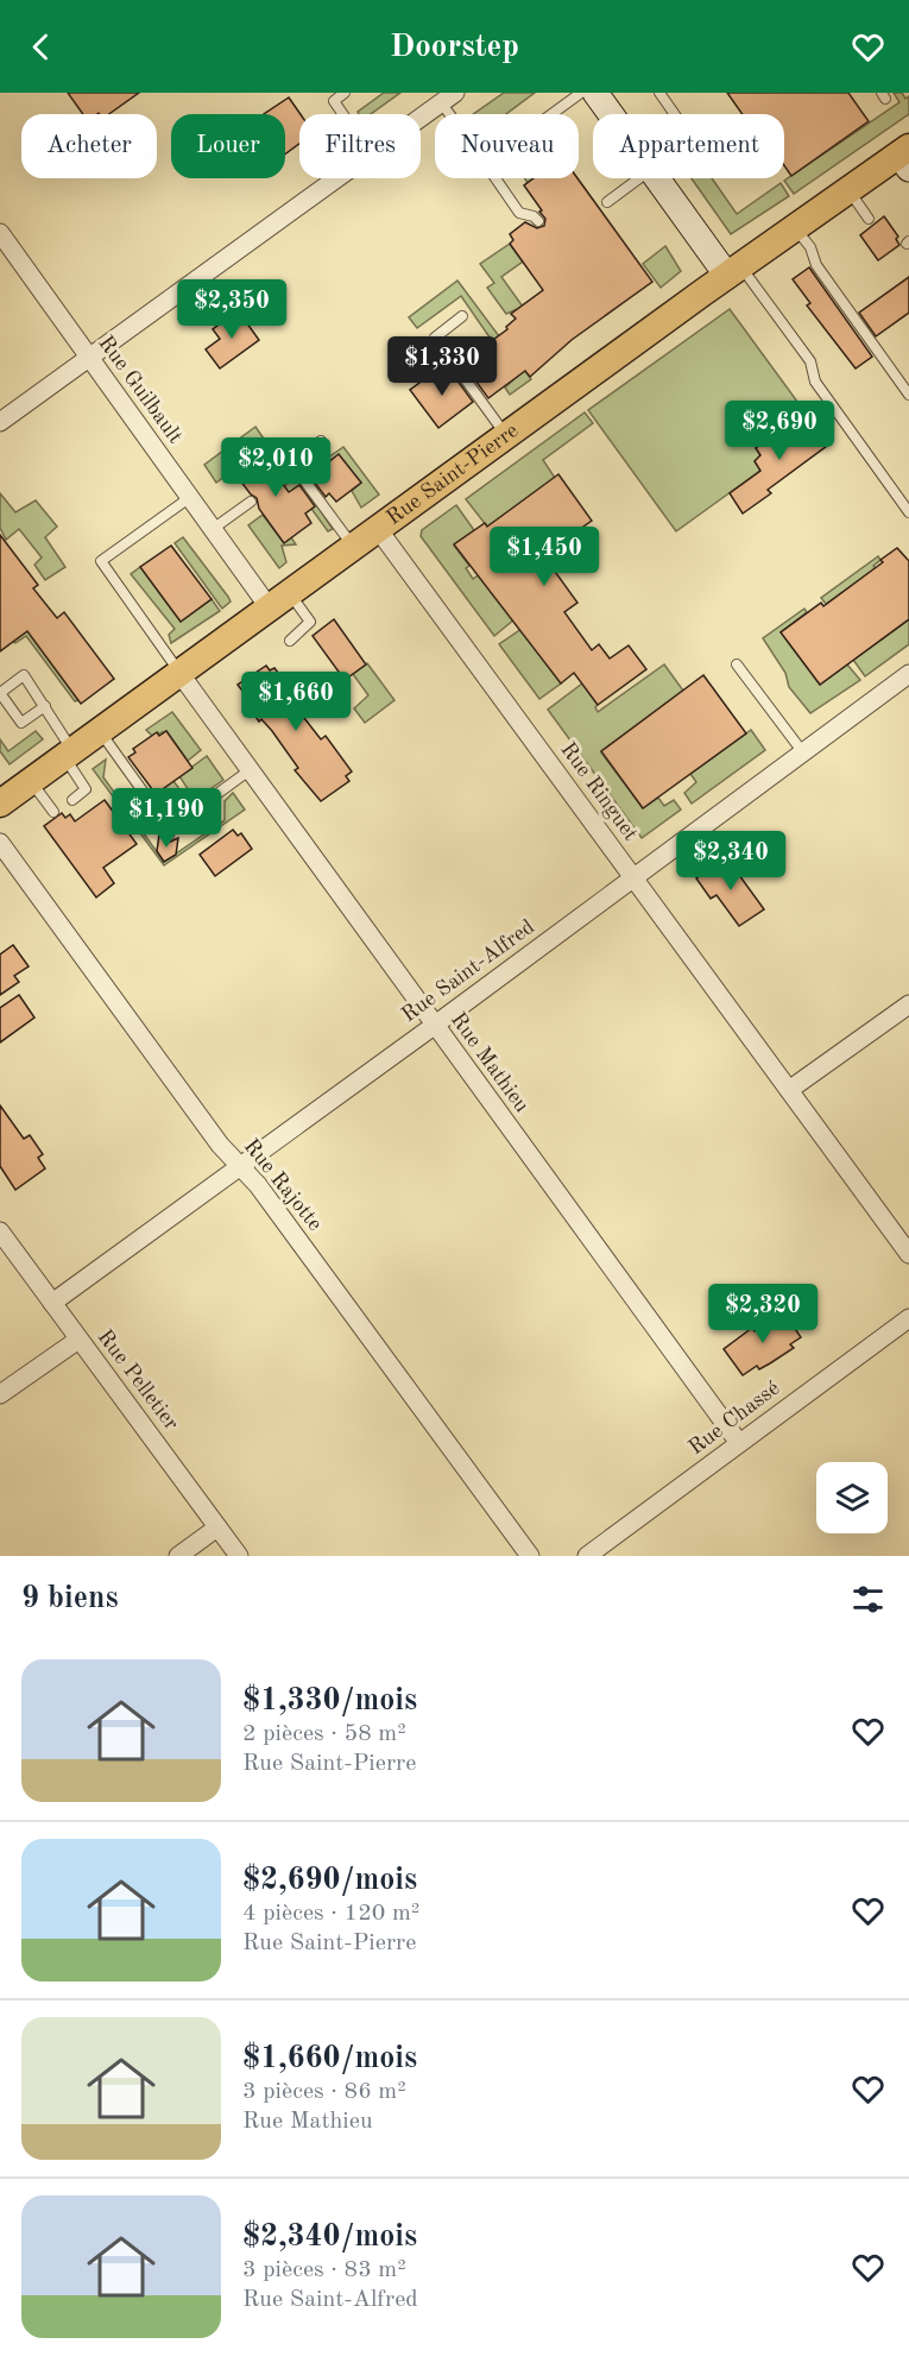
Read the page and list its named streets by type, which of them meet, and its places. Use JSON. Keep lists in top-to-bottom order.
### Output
{
  "streets": {
    "main road": ["Rue Saint-Pierre"],
    "street": [
      "Rue Guilbault",
      "Rue Ringuet",
      "Rue Saint-Alfred",
      "Rue Mathieu",
      "Rue Rajotte",
      "Rue Pelletier",
      "Rue Chassé"
    ]
  },
  "crossings": [
    ["Rue Guilbault", "Rue Saint-Pierre"],
    ["Rue Saint-Pierre", "Rue Ringuet"],
    ["Rue Saint-Pierre", "Rue Mathieu"],
    ["Rue Ringuet", "Rue Saint-Alfred"],
    ["Rue Saint-Alfred", "Rue Mathieu"],
    ["Rue Saint-Alfred", "Rue Rajotte"],
    ["Rue Saint-Alfred", "Rue Pelletier"],
    ["Rue Mathieu", "Rue Chassé"]
  ],
  "page": {
    "header": "Doorstep",
    "chip": [
      "Acheter",
      "Louer",
      "Filtres",
      "Nouveau",
      "Appartement"
    ],
    "price": [
      "$2,350",
      "$1,330",
      "$2,690",
      "$2,010",
      "$1,450",
      "$1,660",
      "$1,190",
      "$2,340",
      "$2,320"
    ],
    "heading": "9 biens",
    "list": [
      {
        "name": "$1,330/mois",
        "note": "2 pièces · 58 m² · Rue Saint-Pierre"
      },
      {
        "name": "$2,690/mois",
        "note": "4 pièces · 120 m² · Rue Saint-Pierre"
      },
      {
        "name": "$1,660/mois",
        "note": "3 pièces · 86 m² · Rue Mathieu"
      },
      {
        "name": "$2,340/mois",
        "note": "3 pièces · 83 m² · Rue Saint-Alfred"
      }
    ]
  }
}
